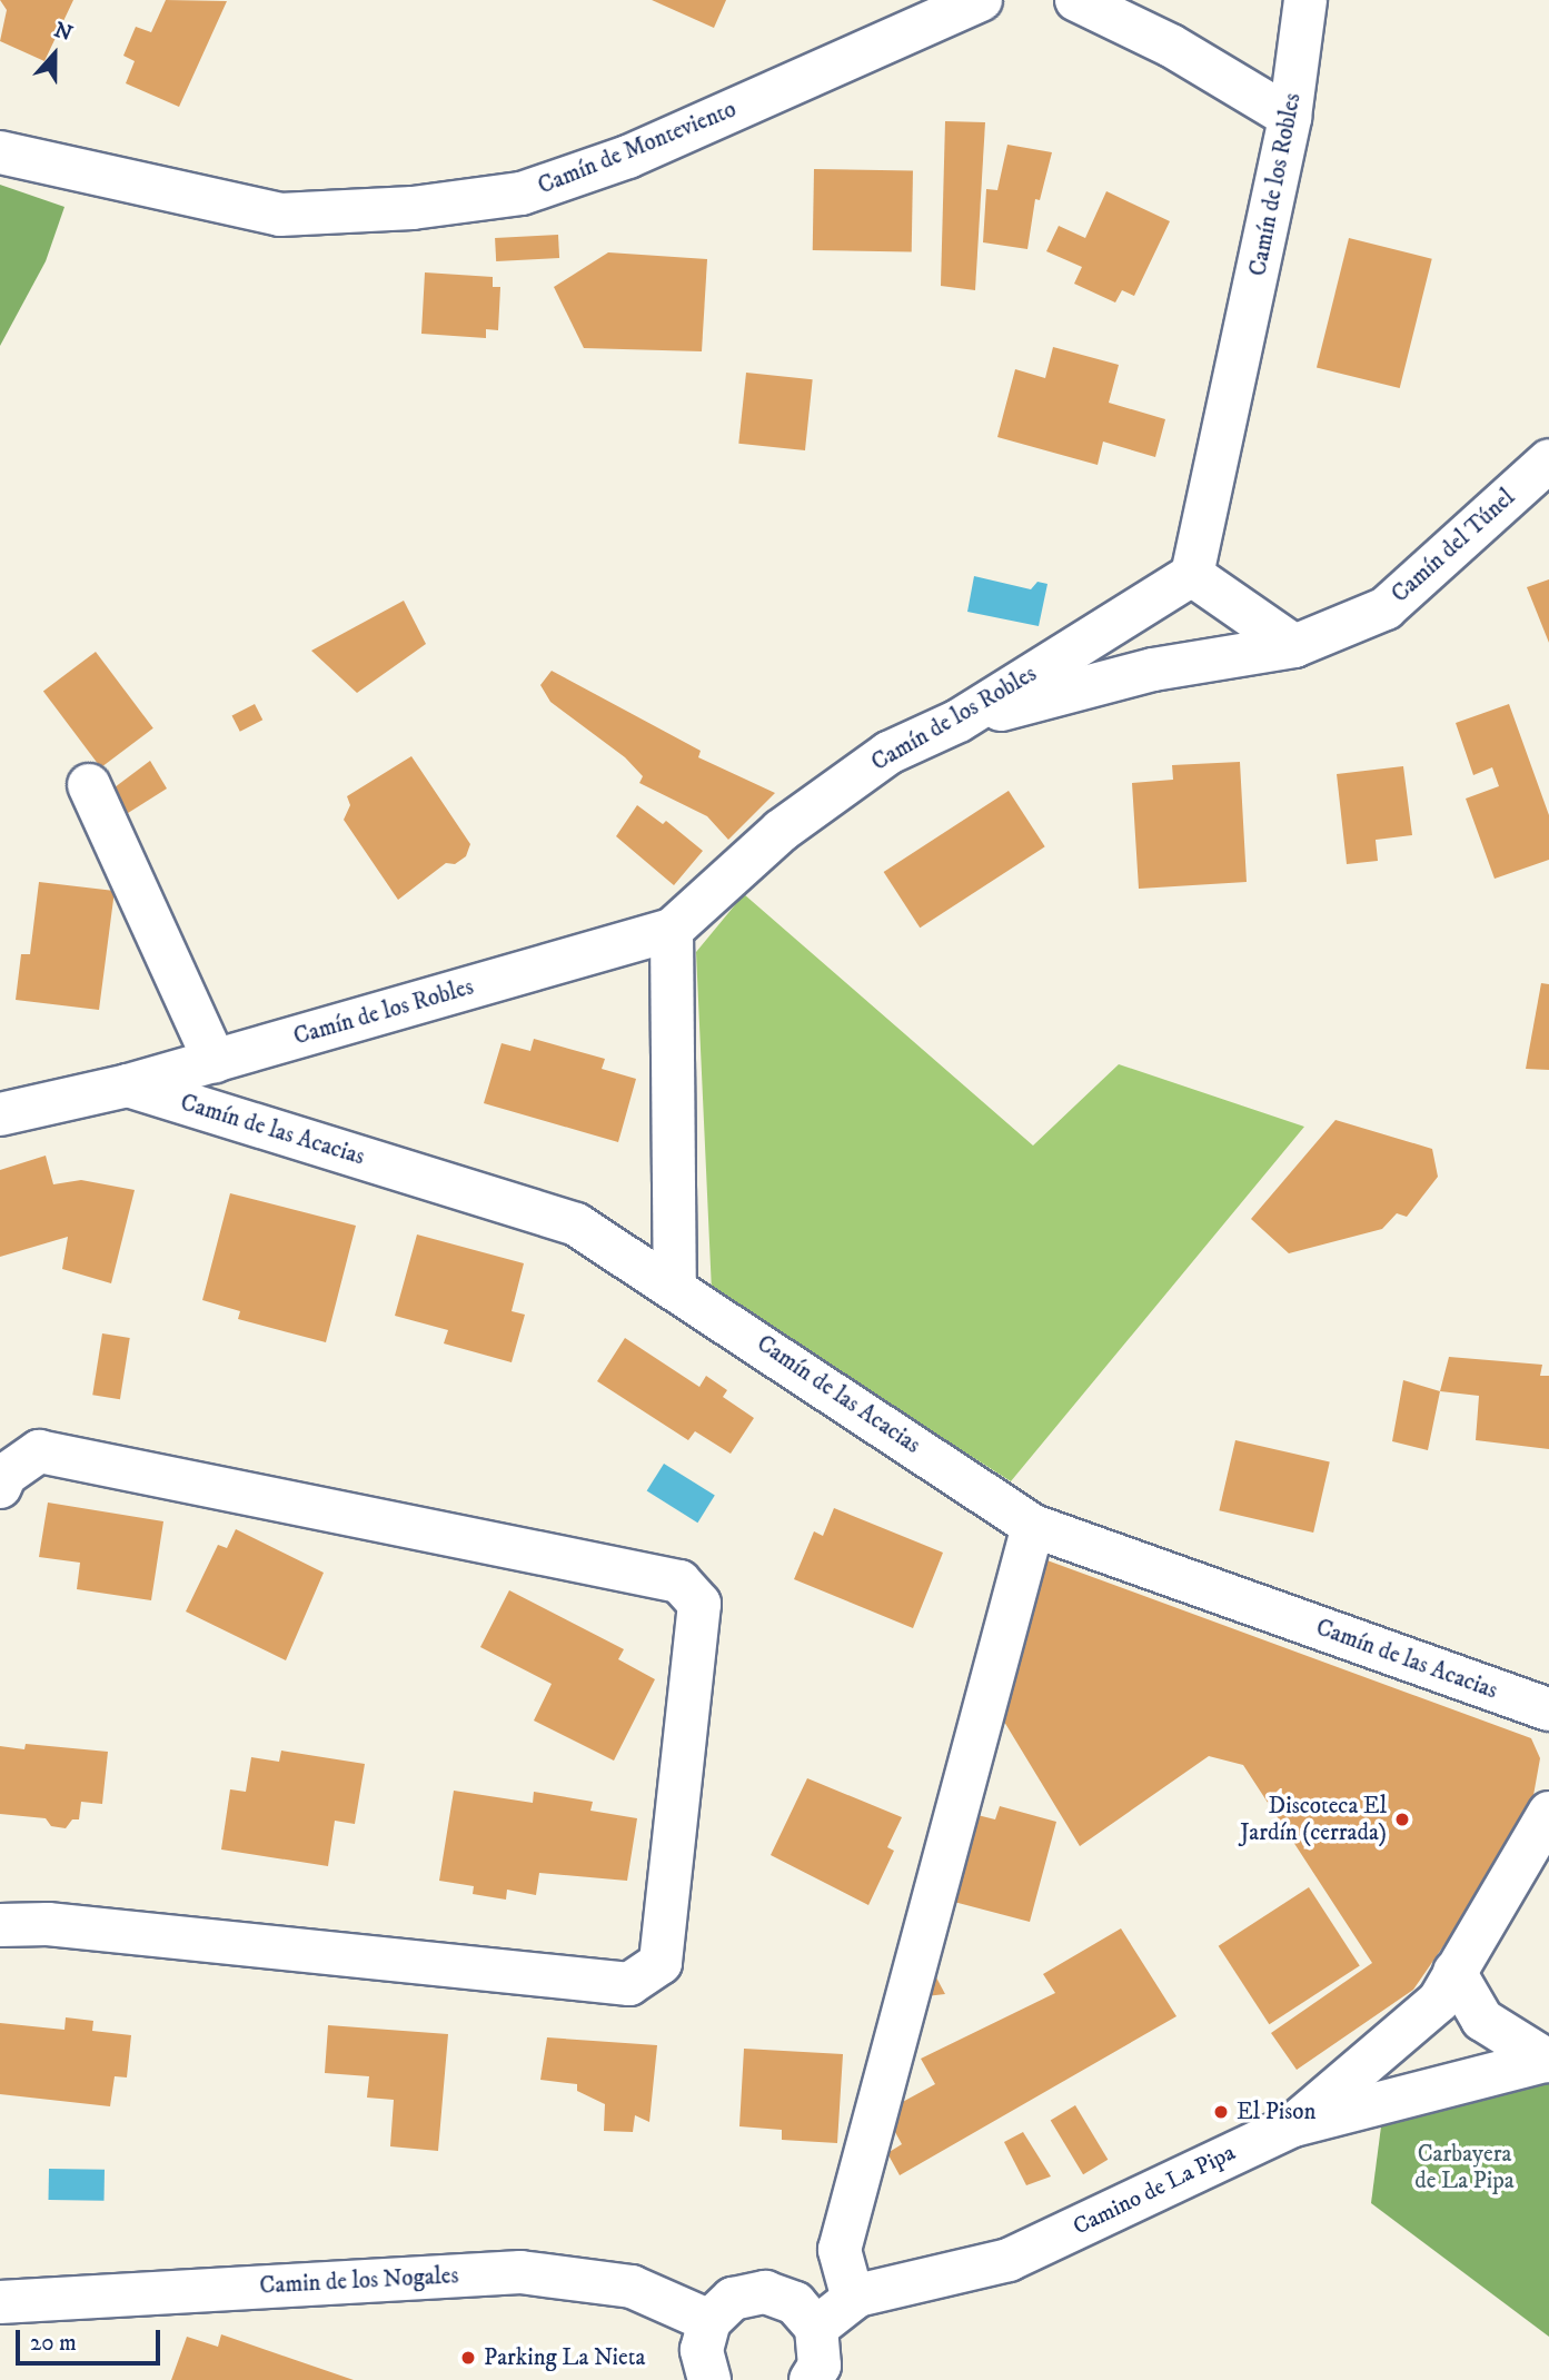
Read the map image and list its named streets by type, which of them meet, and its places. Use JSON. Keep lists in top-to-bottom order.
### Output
{
  "streets": {
    "street": [
      "Camín de Monteviento",
      "Camín de los Robles",
      "Camín del Túnel",
      "Camín de las Acacias",
      "Camino de La Pipa",
      "Camin de los Nogales"
    ]
  },
  "crossings": [
    ["Camín de los Robles", "Camín del Túnel"],
    ["Camín de los Robles", "Camín de las Acacias"]
  ],
  "parks": ["Carbayera de La Pipa"],
  "places": ["Discoteca El Jardín (cerrada)", "El Pison", "Parking La Nieta"],
  "scale_bar": "20 m",
  "north": "top"
}
